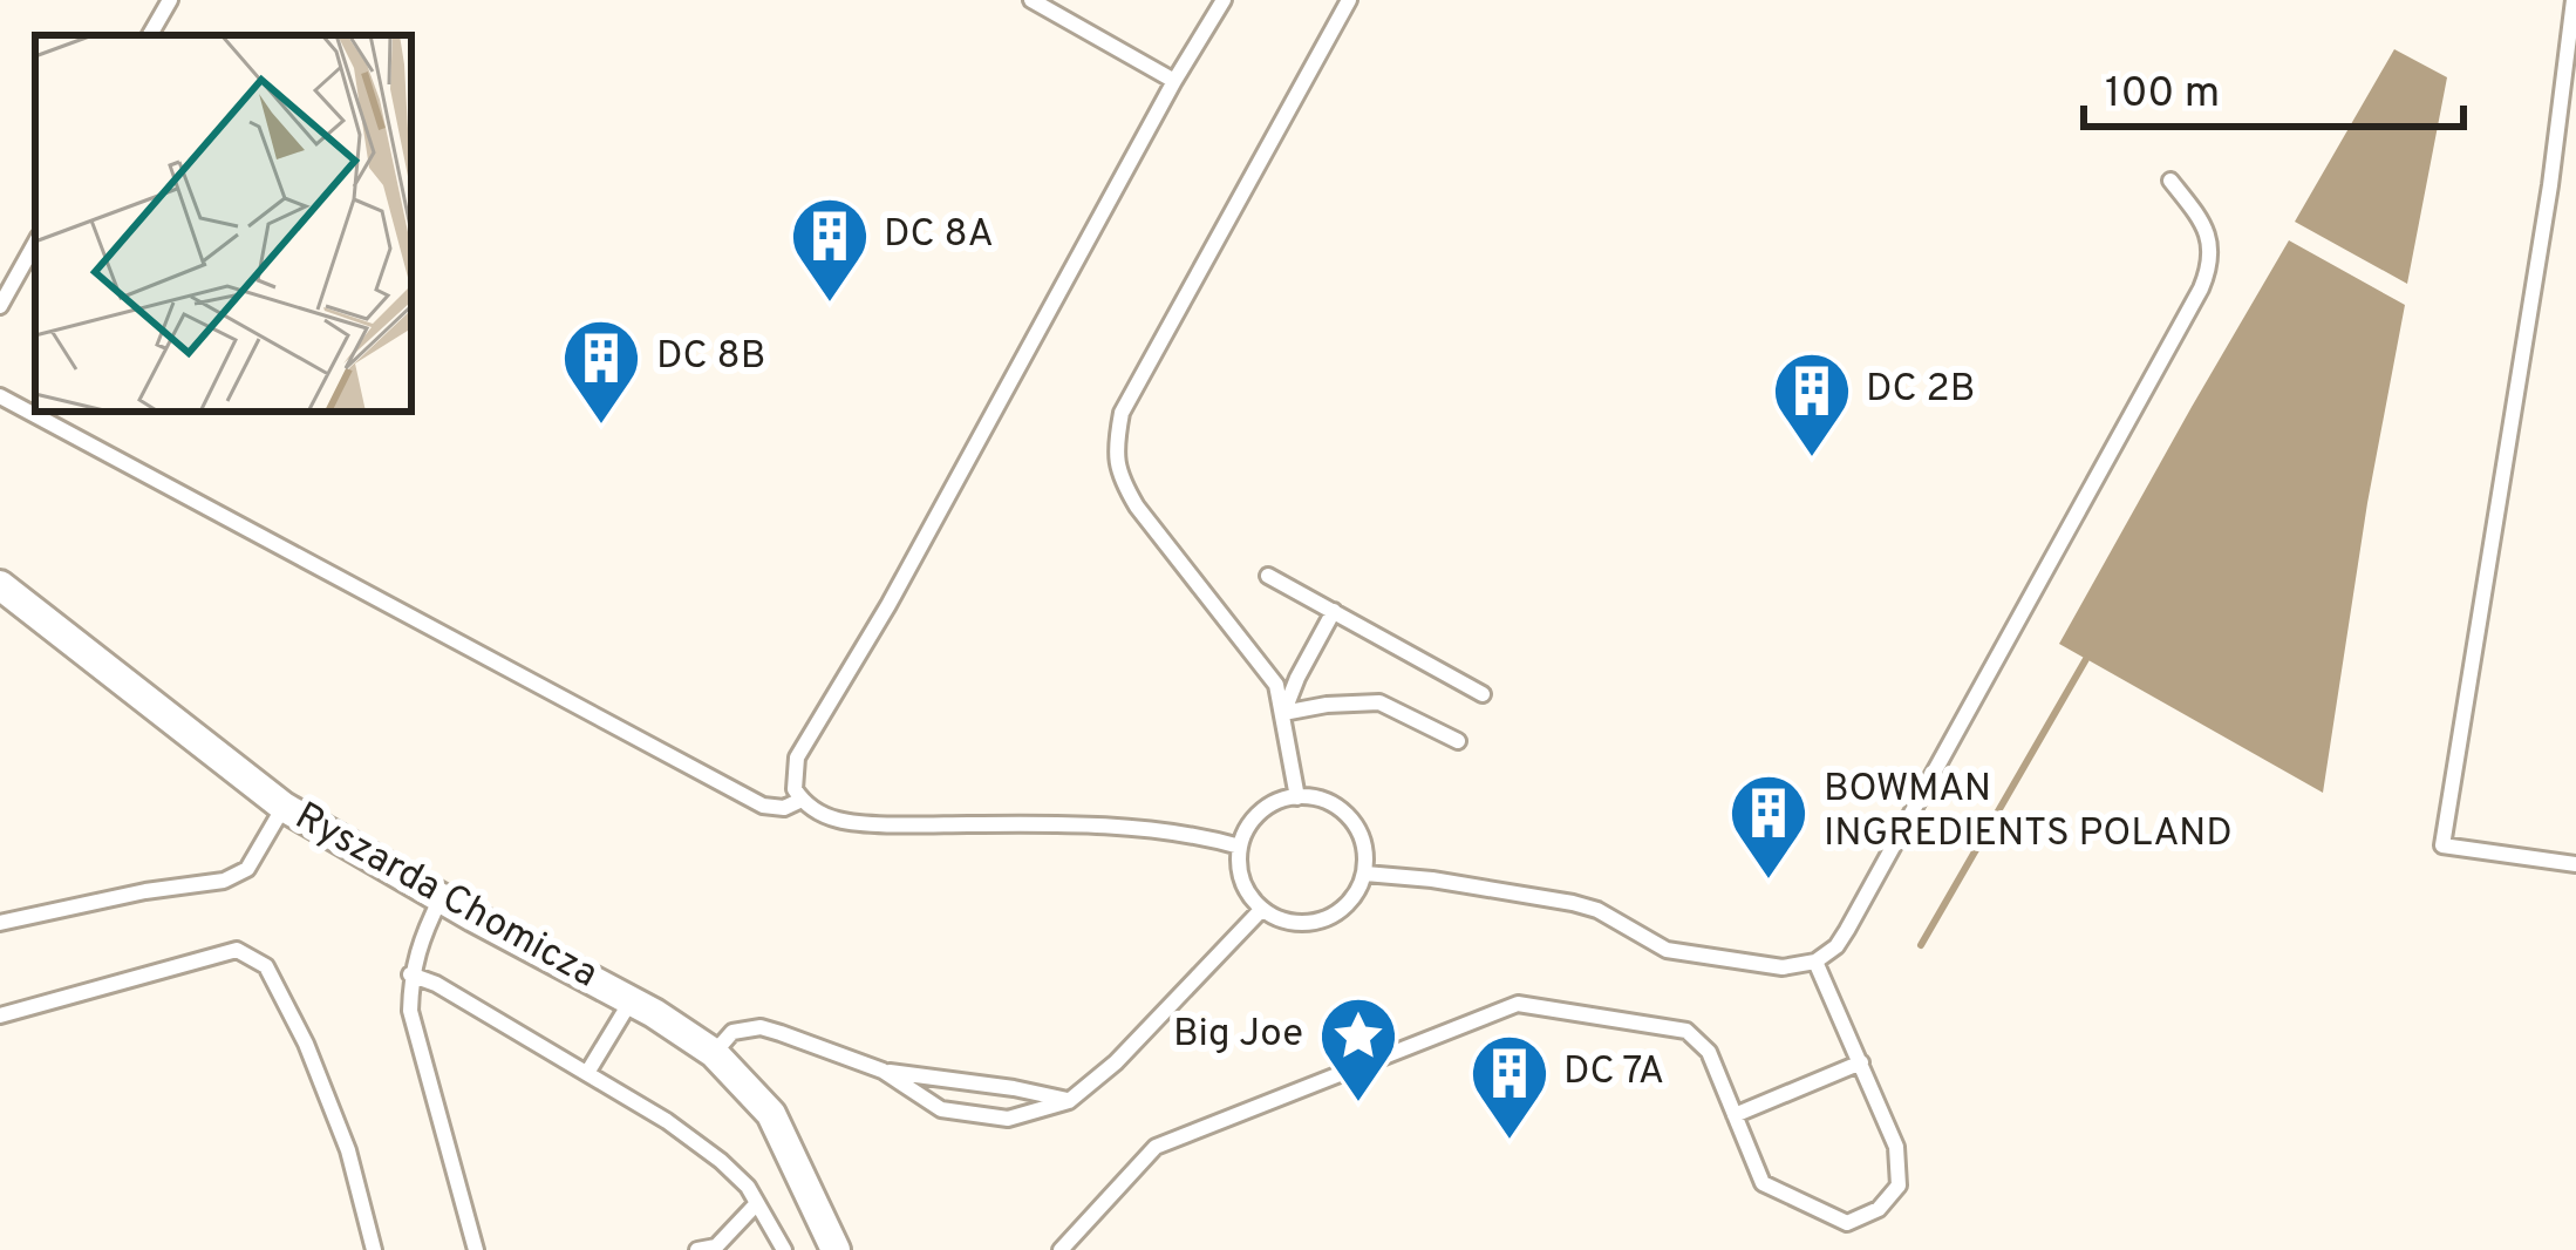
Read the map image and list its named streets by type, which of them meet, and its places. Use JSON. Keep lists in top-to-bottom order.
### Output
{
  "streets": {
    "street": ["Ryszarda Chomicza"]
  },
  "places": {
    "building": [
      "DC 8A",
      "DC 8B",
      "DC 2B",
      "BOWMAN INGREDIENTS POLAND",
      "DC 7A"
    ],
    "place": ["Big Joe"]
  },
  "scale_bar": "100 m"
}
